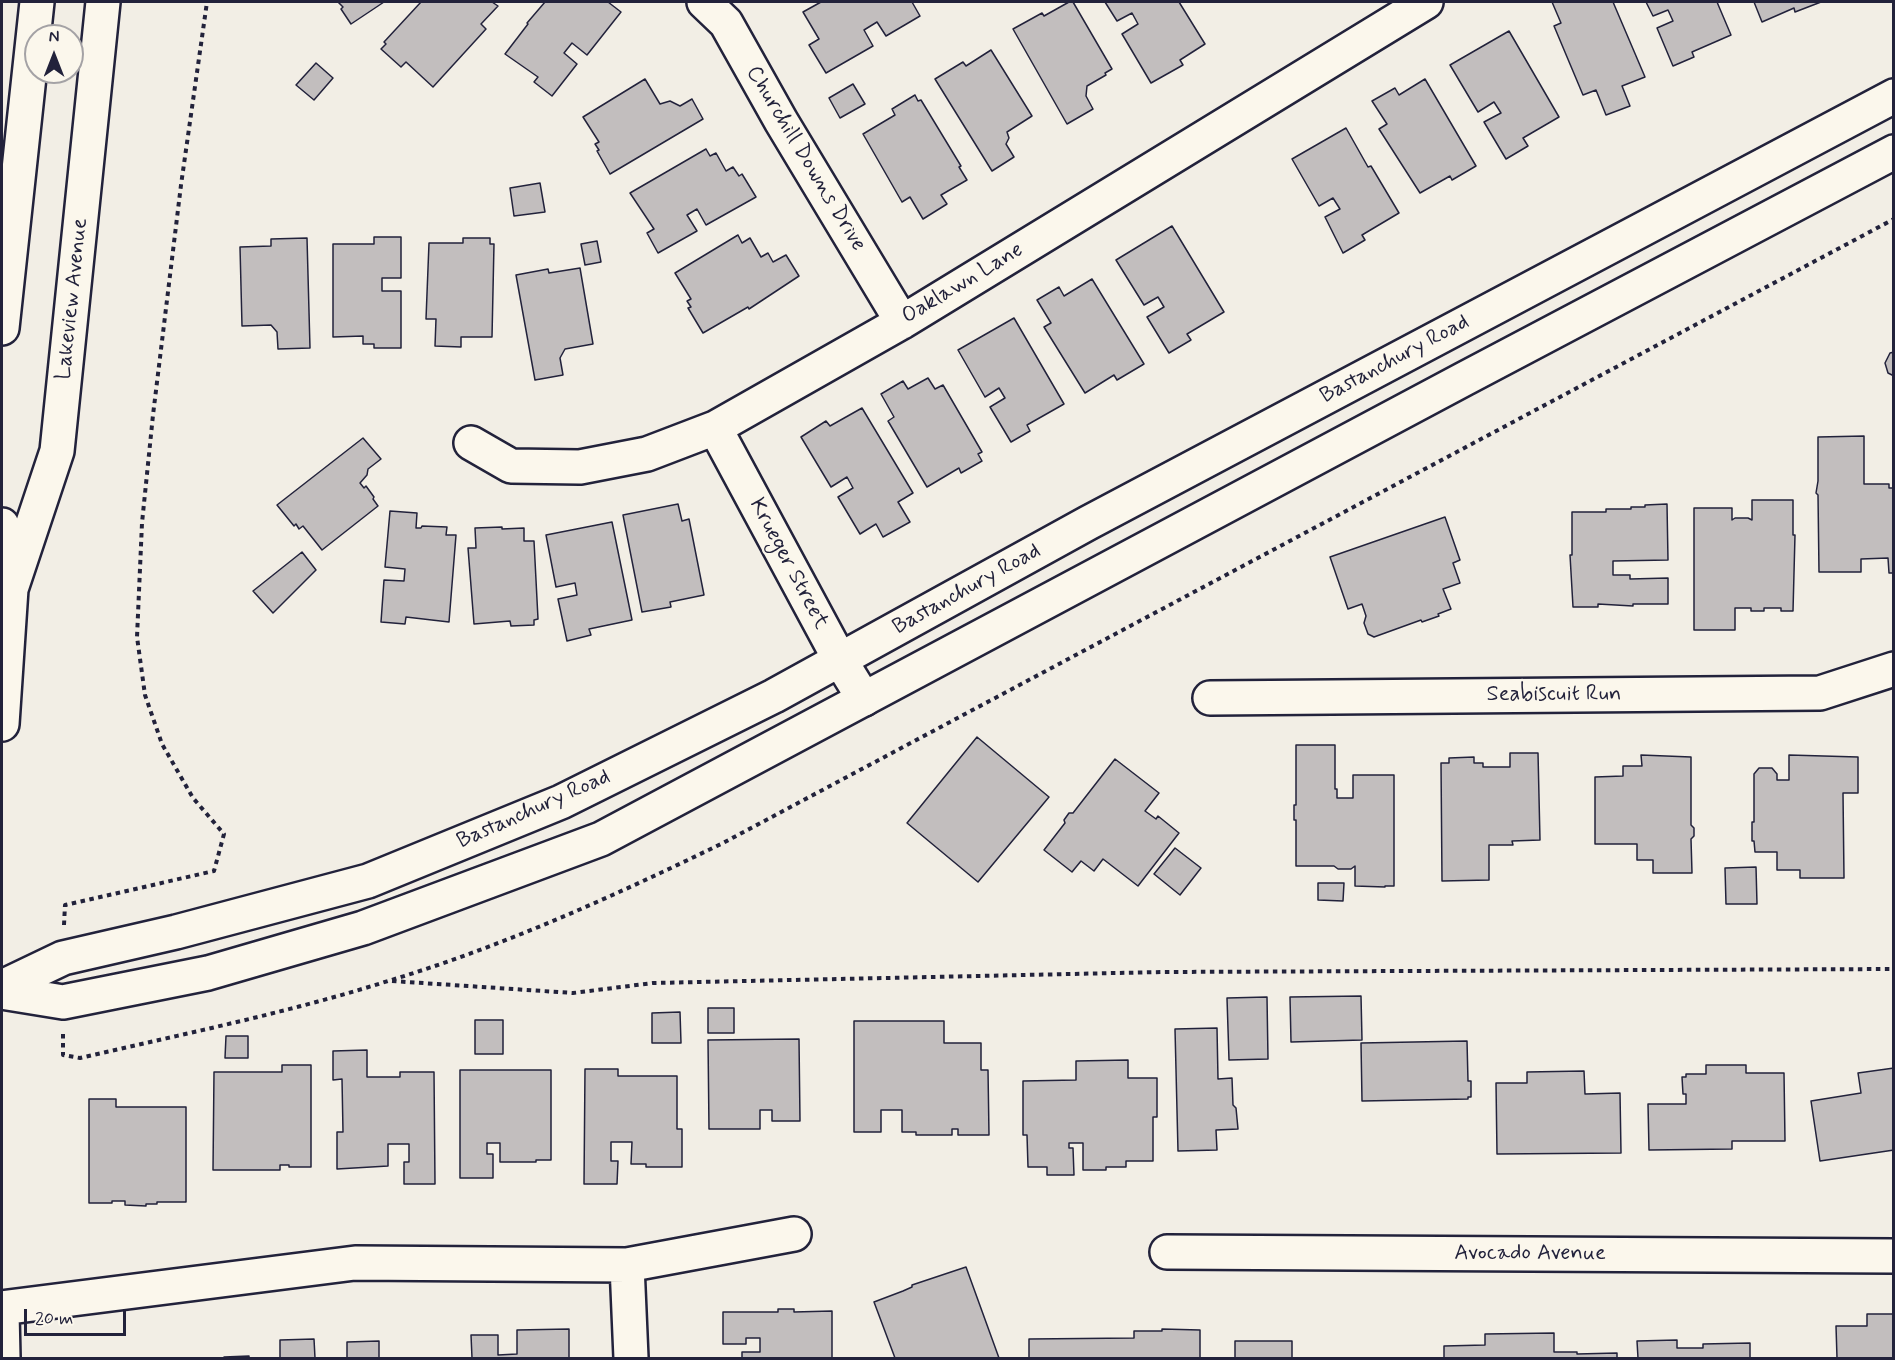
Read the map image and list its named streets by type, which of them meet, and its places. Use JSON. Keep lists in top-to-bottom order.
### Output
{
  "streets": {
    "street": [
      "Churchill Downs Drive",
      "Oaklawn Lane",
      "Lakeview Avenue",
      "Bastanchury Road",
      "Krueger Street",
      "Seabiscuit Run",
      "Avocado Avenue"
    ]
  },
  "crossings": [
    ["Churchill Downs Drive", "Oaklawn Lane"],
    ["Oaklawn Lane", "Krueger Street"],
    ["Bastanchury Road", "Krueger Street"]
  ],
  "scale_bar": "20 m",
  "north": "top"
}
